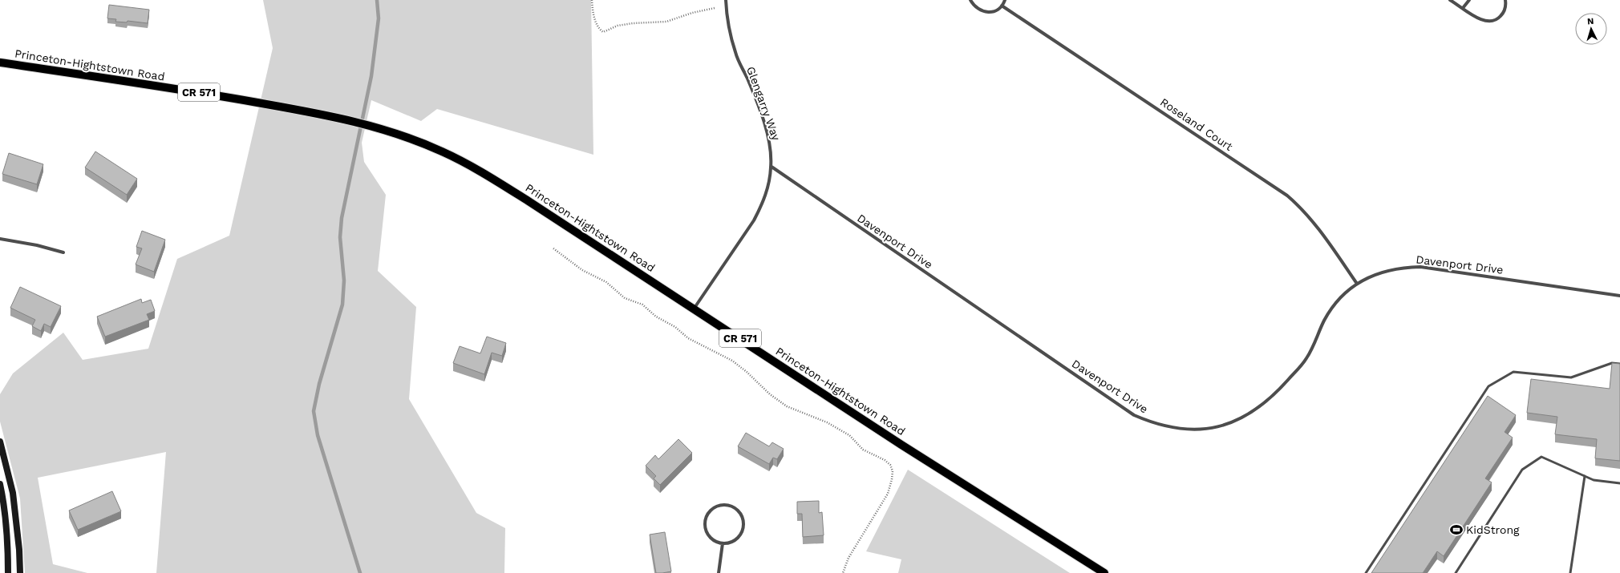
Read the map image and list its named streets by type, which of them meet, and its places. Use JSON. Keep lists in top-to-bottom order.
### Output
{
  "streets": {
    "main road": ["Princeton-Hightstown Road", "CR 571"],
    "street": ["Glengarry Way", "Roseland Court", "Davenport Drive"]
  },
  "crossings": [
    ["Princeton-Hightstown Road", "Glengarry Way"],
    ["Glengarry Way", "Davenport Drive"],
    ["Roseland Court", "Davenport Drive"]
  ],
  "places": {
    "sports": ["KidStrong"]
  },
  "north": "top"
}
